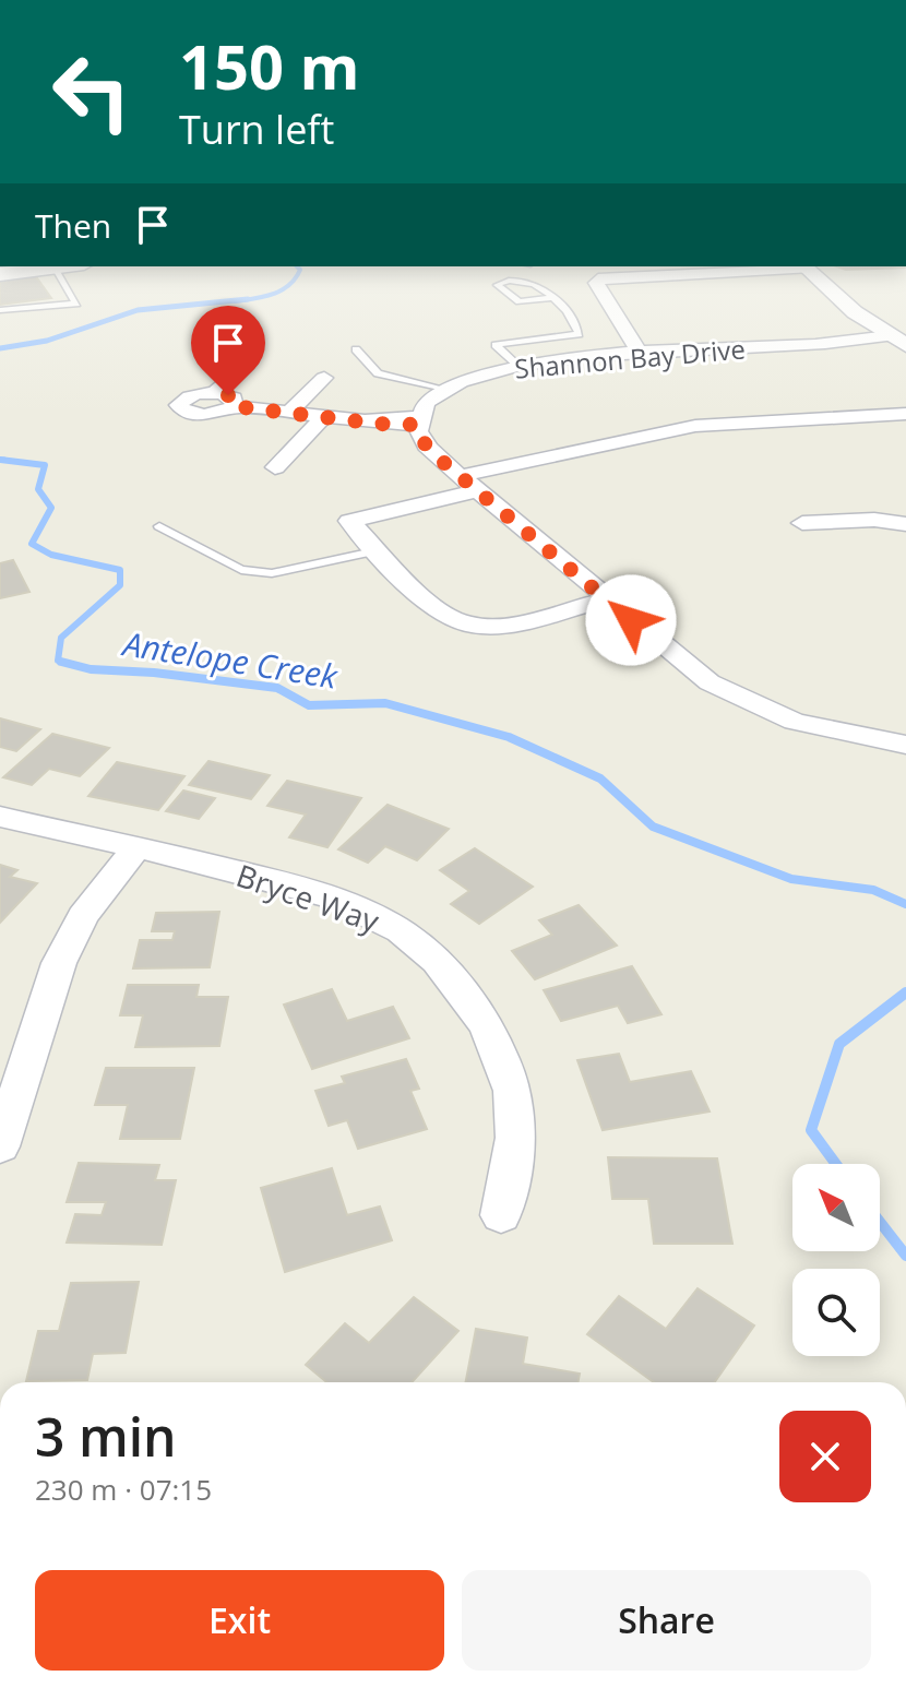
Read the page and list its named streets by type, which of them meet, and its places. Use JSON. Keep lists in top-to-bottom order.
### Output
{
  "streets": {
    "street": ["Shannon Bay Drive", "Bryce Way"]
  },
  "water": ["Antelope Creek"],
  "north": "top left",
  "page": {
    "turn": ["150 m", "Turn left"],
    "then": "Then",
    "heading": ["3 min", "230 m · 07:15"],
    "buttons": ["Exit", "Share"]
  }
}
